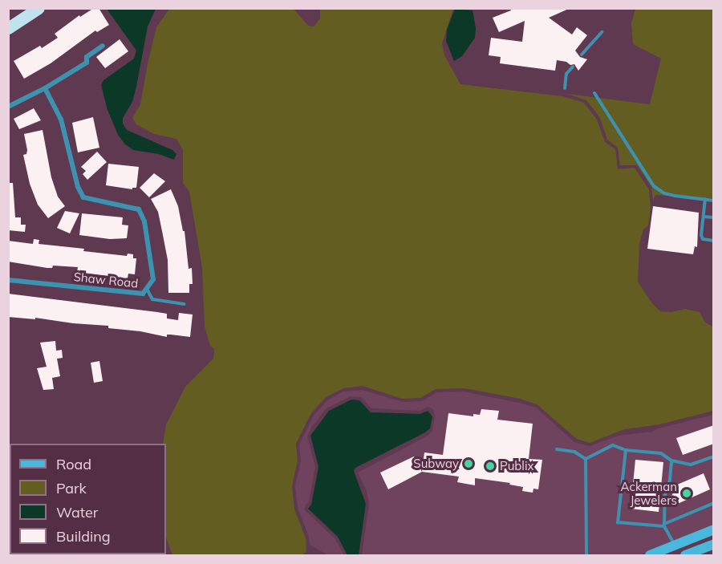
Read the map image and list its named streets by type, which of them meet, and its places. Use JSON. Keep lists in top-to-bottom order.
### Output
{
  "streets": {
    "street": ["Shaw Road"]
  },
  "places": ["Subway", "Publix", "Ackerman Jewelers"],
  "legend": [
    "Road",
    "Park",
    "Water",
    "Building"
  ]
}
